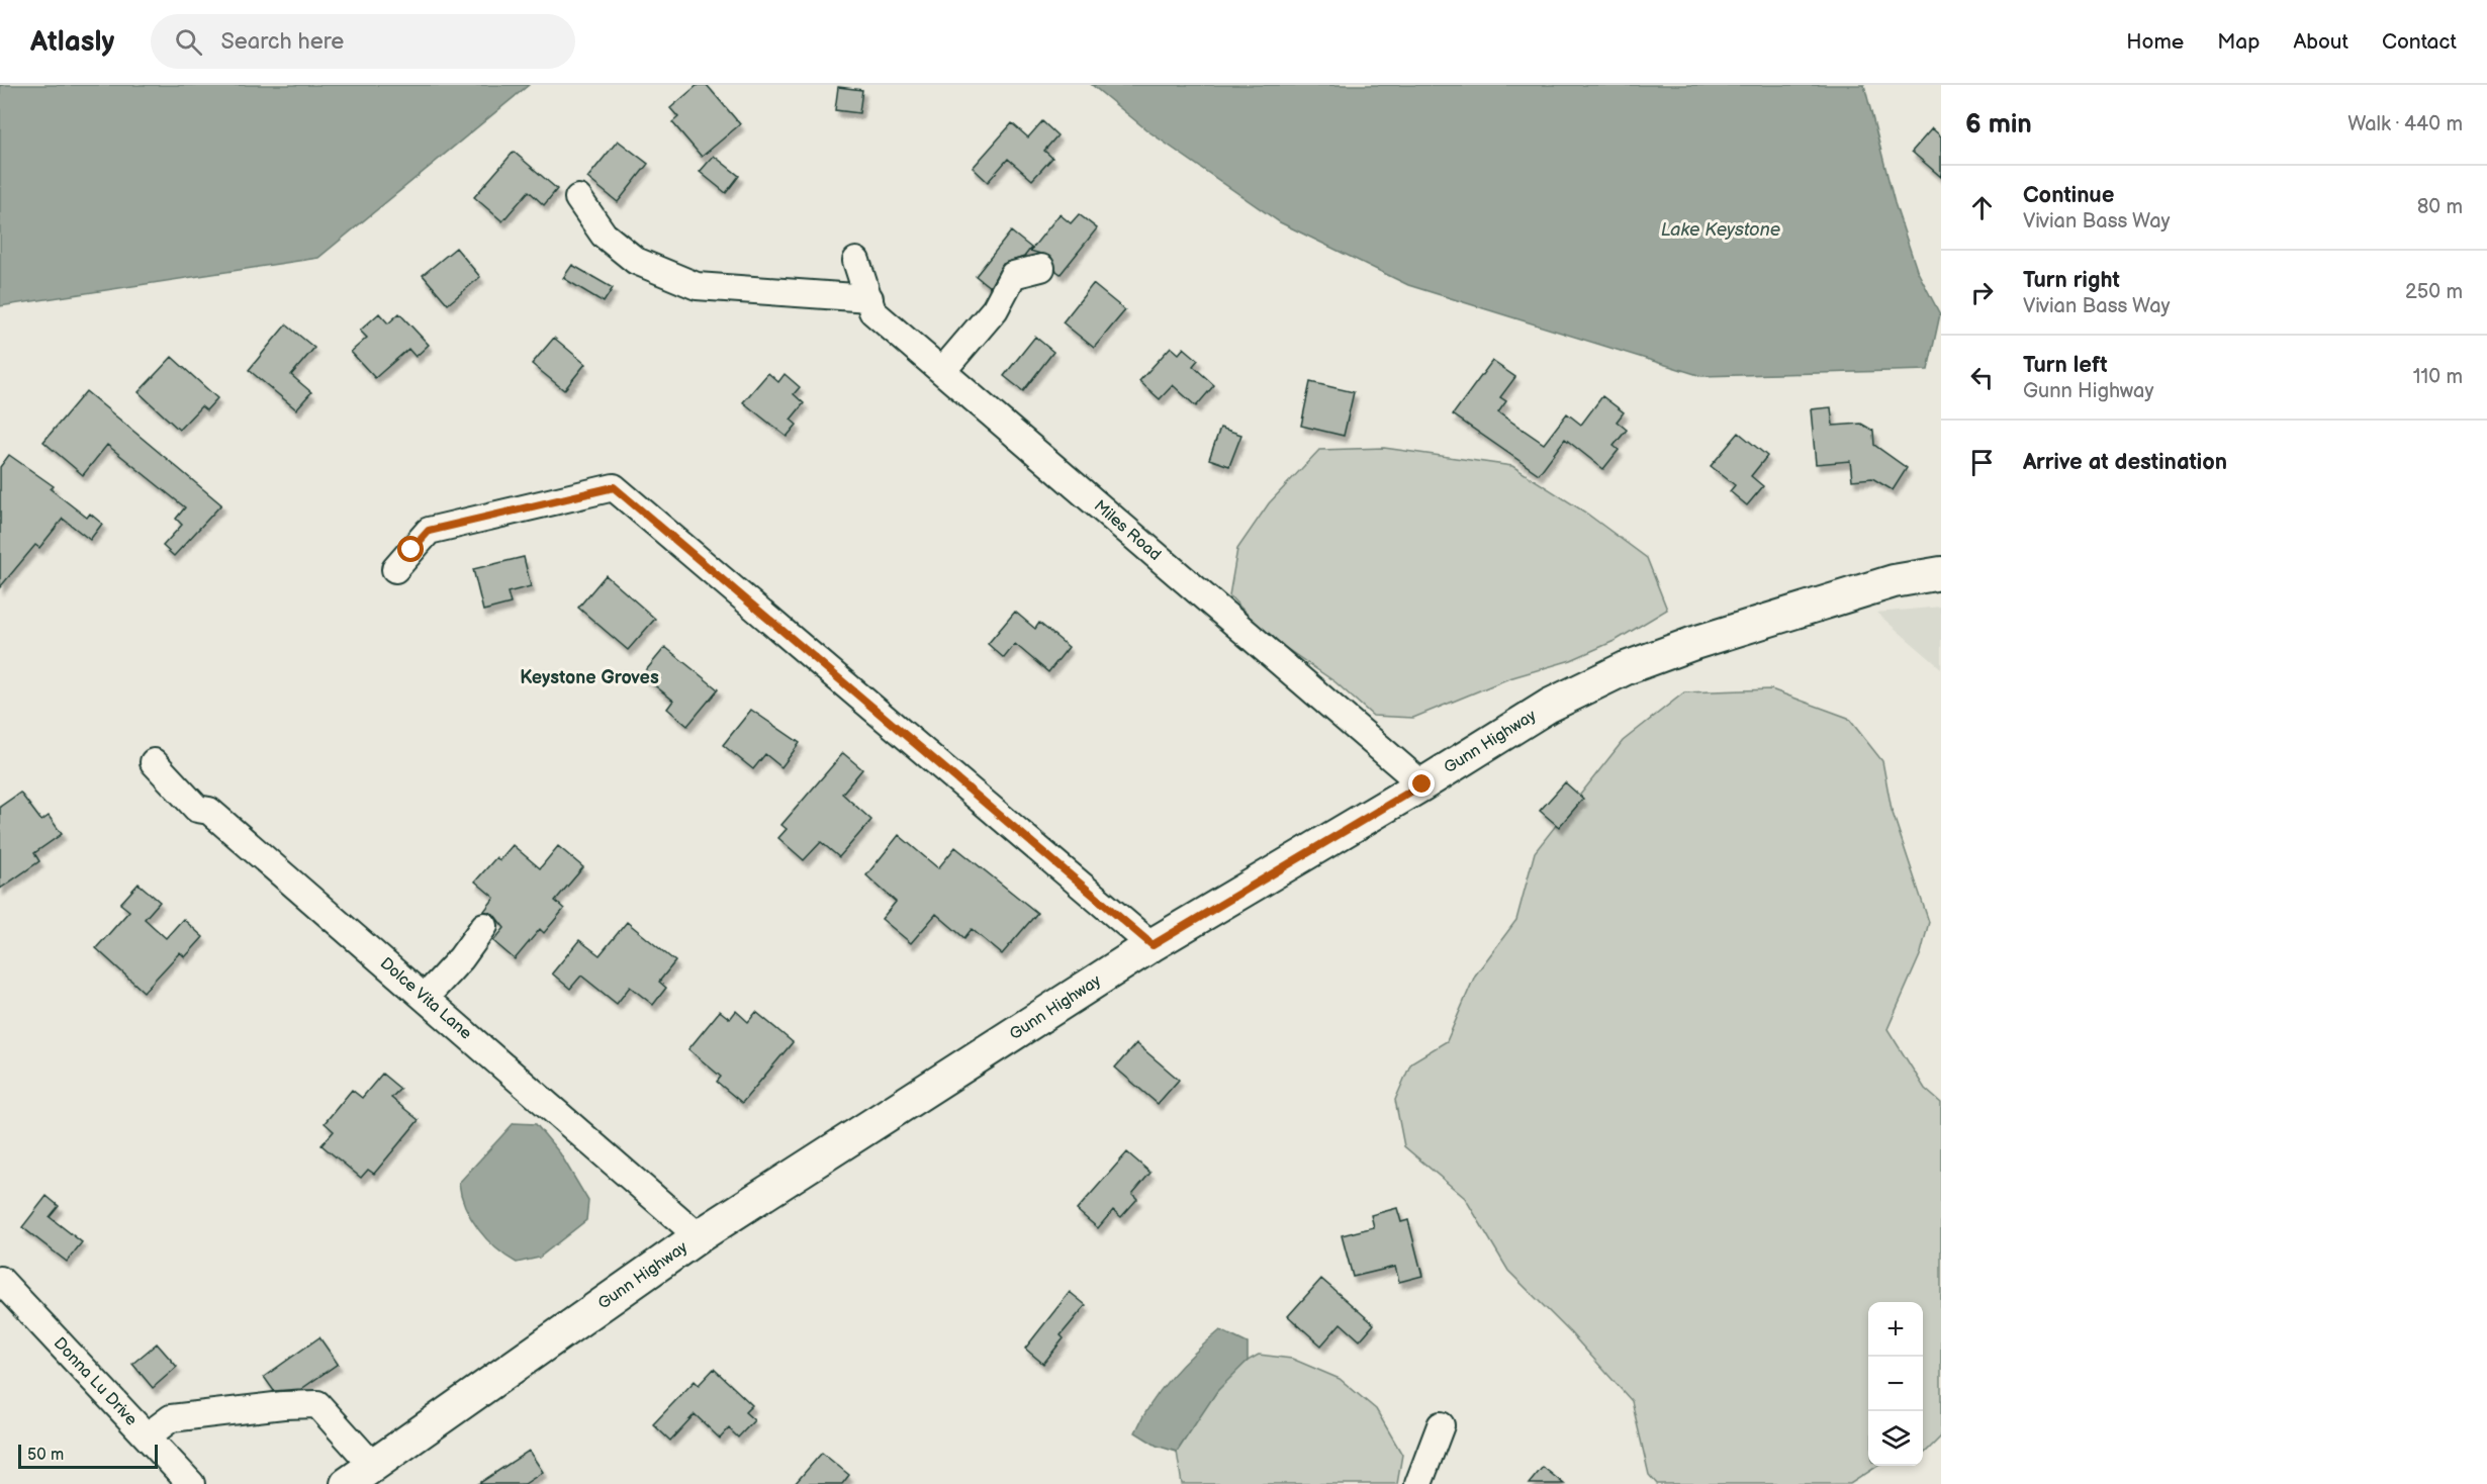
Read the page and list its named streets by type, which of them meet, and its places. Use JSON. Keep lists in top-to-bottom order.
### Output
{
  "streets": {
    "main road": ["Gunn Highway"],
    "street": ["Miles Road", "Dolce Vita Lane", "Donna Lu Drive"]
  },
  "crossings": [
    ["Miles Road", "Gunn Highway"],
    ["Gunn Highway", "Dolce Vita Lane"]
  ],
  "districts": ["Keystone Groves"],
  "water": ["Lake Keystone"],
  "scale_bar": "50 m",
  "page": {
    "header": "Atlasly",
    "search": "Search here",
    "nav": [
      "Home",
      "Map",
      "About",
      "Contact"
    ],
    "heading": ["6 min", "Walk · 440 m"],
    "list": [
      ["Continue", "Vivian Bass Way", "80 m"],
      ["Turn right", "Vivian Bass Way", "250 m"],
      ["Turn left", "Gunn Highway", "110 m"],
      "Arrive at destination"
    ],
    "map_buttons": ["+", "−"],
    "scale": "50 m"
  }
}
